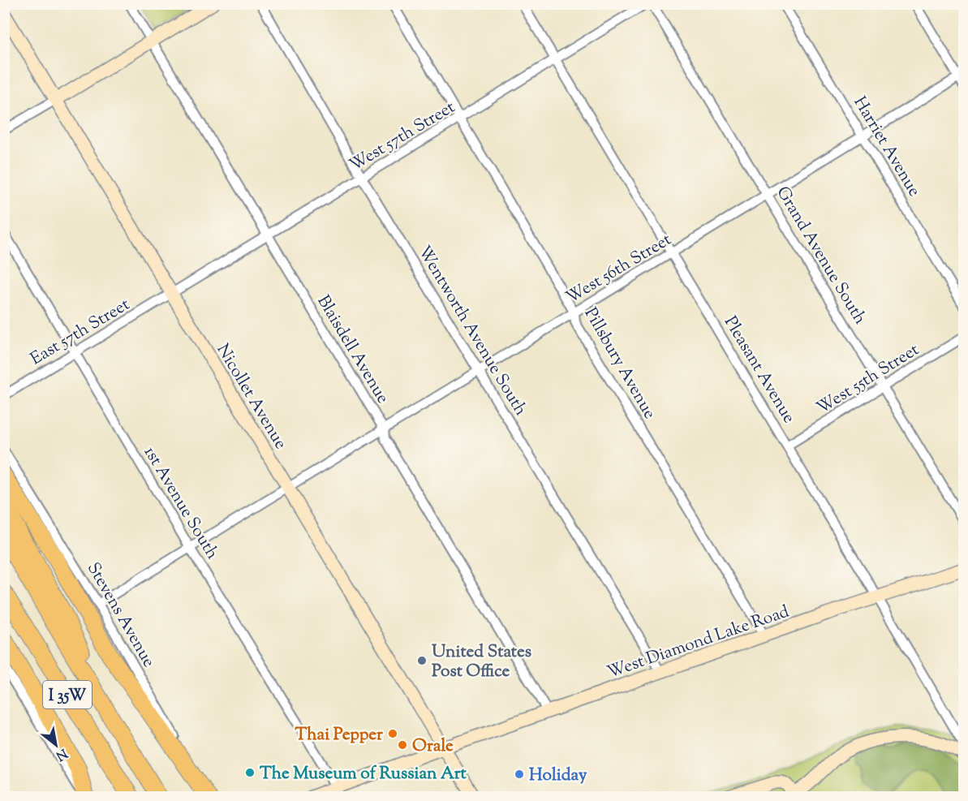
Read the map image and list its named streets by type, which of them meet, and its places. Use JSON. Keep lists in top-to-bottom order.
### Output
{
  "streets": {
    "highway": ["I 35W"],
    "street": [
      "West 57th Street",
      "Harriet Avenue",
      "Grand Avenue South",
      "West 56th Street",
      "Wentworth Avenue South",
      "East 57th Street",
      "Blaisdell Avenue",
      "Pillsbury Avenue",
      "Pleasant Avenue",
      "West 55th Street",
      "Nicollet Avenue",
      "1st Avenue South",
      "Stevens Avenue",
      "West Diamond Lake Road"
    ]
  },
  "crossings": [
    ["West 57th Street", "Wentworth Avenue South"],
    ["West 57th Street", "East 57th Street"],
    ["West 57th Street", "Blaisdell Avenue"],
    ["West 57th Street", "Pillsbury Avenue"],
    ["West 57th Street", "Pleasant Avenue"],
    ["West 57th Street", "Nicollet Avenue"],
    ["Harriet Avenue", "West 56th Street"],
    ["Grand Avenue South", "West 56th Street"],
    ["Grand Avenue South", "West 55th Street"],
    ["West 56th Street", "Wentworth Avenue South"],
    ["West 56th Street", "Blaisdell Avenue"],
    ["West 56th Street", "Pillsbury Avenue"],
    ["West 56th Street", "Pleasant Avenue"],
    ["West 56th Street", "Nicollet Avenue"],
    ["West 56th Street", "1st Avenue South"],
    ["West 56th Street", "Stevens Avenue"],
    ["Wentworth Avenue South", "West Diamond Lake Road"],
    ["East 57th Street", "Nicollet Avenue"],
    ["East 57th Street", "1st Avenue South"],
    ["Blaisdell Avenue", "West Diamond Lake Road"],
    ["Pillsbury Avenue", "West Diamond Lake Road"],
    ["Pleasant Avenue", "West 55th Street"],
    ["Pleasant Avenue", "West Diamond Lake Road"],
    ["Nicollet Avenue", "West Diamond Lake Road"],
    ["1st Avenue South", "West Diamond Lake Road"]
  ],
  "places": [
    "United States Post Office",
    "Thai Pepper",
    "Orale",
    "The Museum of Russian Art",
    "Holiday"
  ],
  "north": "bottom right"
}
